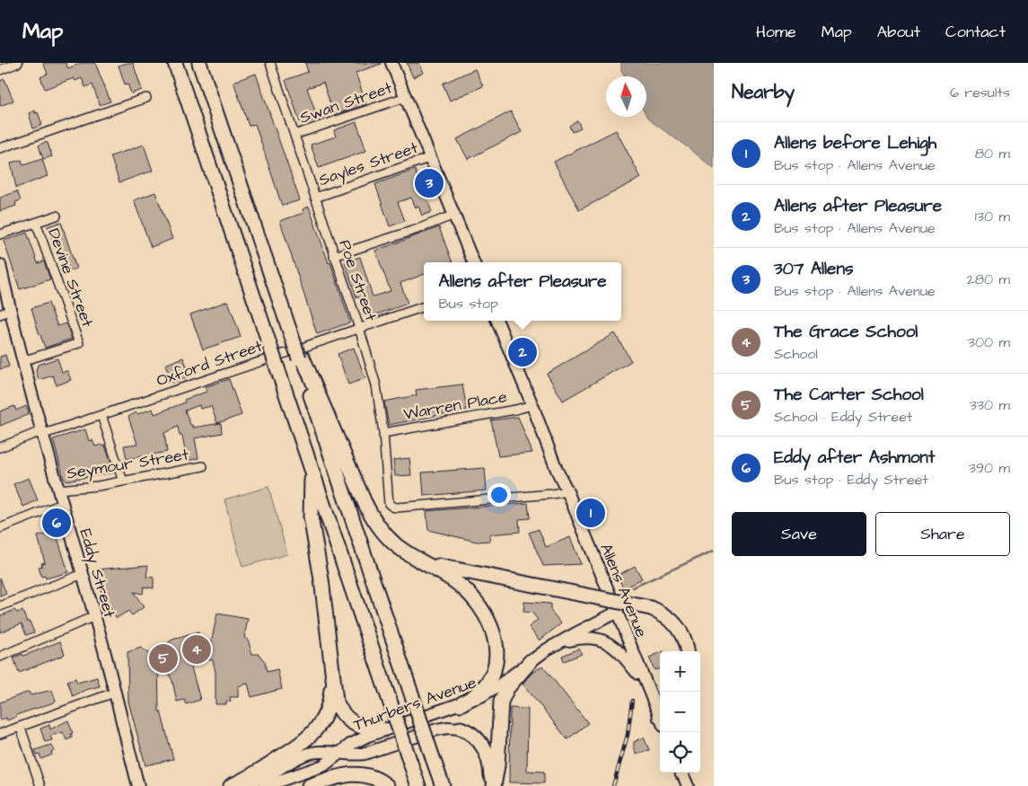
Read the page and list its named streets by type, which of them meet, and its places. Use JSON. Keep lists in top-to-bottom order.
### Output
{
  "streets": {
    "main road": ["Eddy Street", "Allens Avenue", "Thurbers Avenue"],
    "street": [
      "Swan Street",
      "Sayles Street",
      "Devine Street",
      "Poe Street",
      "Oxford Street",
      "Warren Place",
      "Seymour Street"
    ]
  },
  "crossings": [
    ["Swan Street", "Poe Street"],
    ["Sayles Street", "Poe Street"],
    ["Devine Street", "Eddy Street"],
    ["Poe Street", "Oxford Street"],
    ["Poe Street", "Warren Place"],
    ["Poe Street", "Allens Avenue"],
    ["Oxford Street", "Eddy Street"],
    ["Warren Place", "Allens Avenue"],
    ["Seymour Street", "Eddy Street"],
    ["Allens Avenue", "Thurbers Avenue"]
  ],
  "north": "top",
  "page": {
    "header": "Map",
    "nav": [
      "Home",
      "Map",
      "About",
      "Contact"
    ],
    "heading": ["Nearby", "6 results"],
    "list": [
      {
        "mark": "1",
        "name": "Allens before Lehigh",
        "note": "Bus stop · Allens Avenue",
        "value": "80 m"
      },
      {
        "mark": "2",
        "name": "Allens after Pleasure",
        "note": "Bus stop · Allens Avenue",
        "value": "130 m"
      },
      {
        "mark": "3",
        "name": "307 Allens",
        "note": "Bus stop · Allens Avenue",
        "value": "280 m"
      },
      {
        "mark": "4",
        "name": "The Grace School",
        "note": "School",
        "value": "300 m"
      },
      {
        "mark": "5",
        "name": "The Carter School",
        "note": "School · Eddy Street",
        "value": "330 m"
      },
      {
        "mark": "6",
        "name": "Eddy after Ashmont",
        "note": "Bus stop · Eddy Street",
        "value": "390 m"
      }
    ],
    "pins": [
      "3",
      "2",
      "1",
      "6",
      "4",
      "5"
    ],
    "popup": ["Allens after Pleasure", "Bus stop"],
    "buttons": ["Save", "Share"],
    "map_buttons": ["+", "−"]
  }
}
